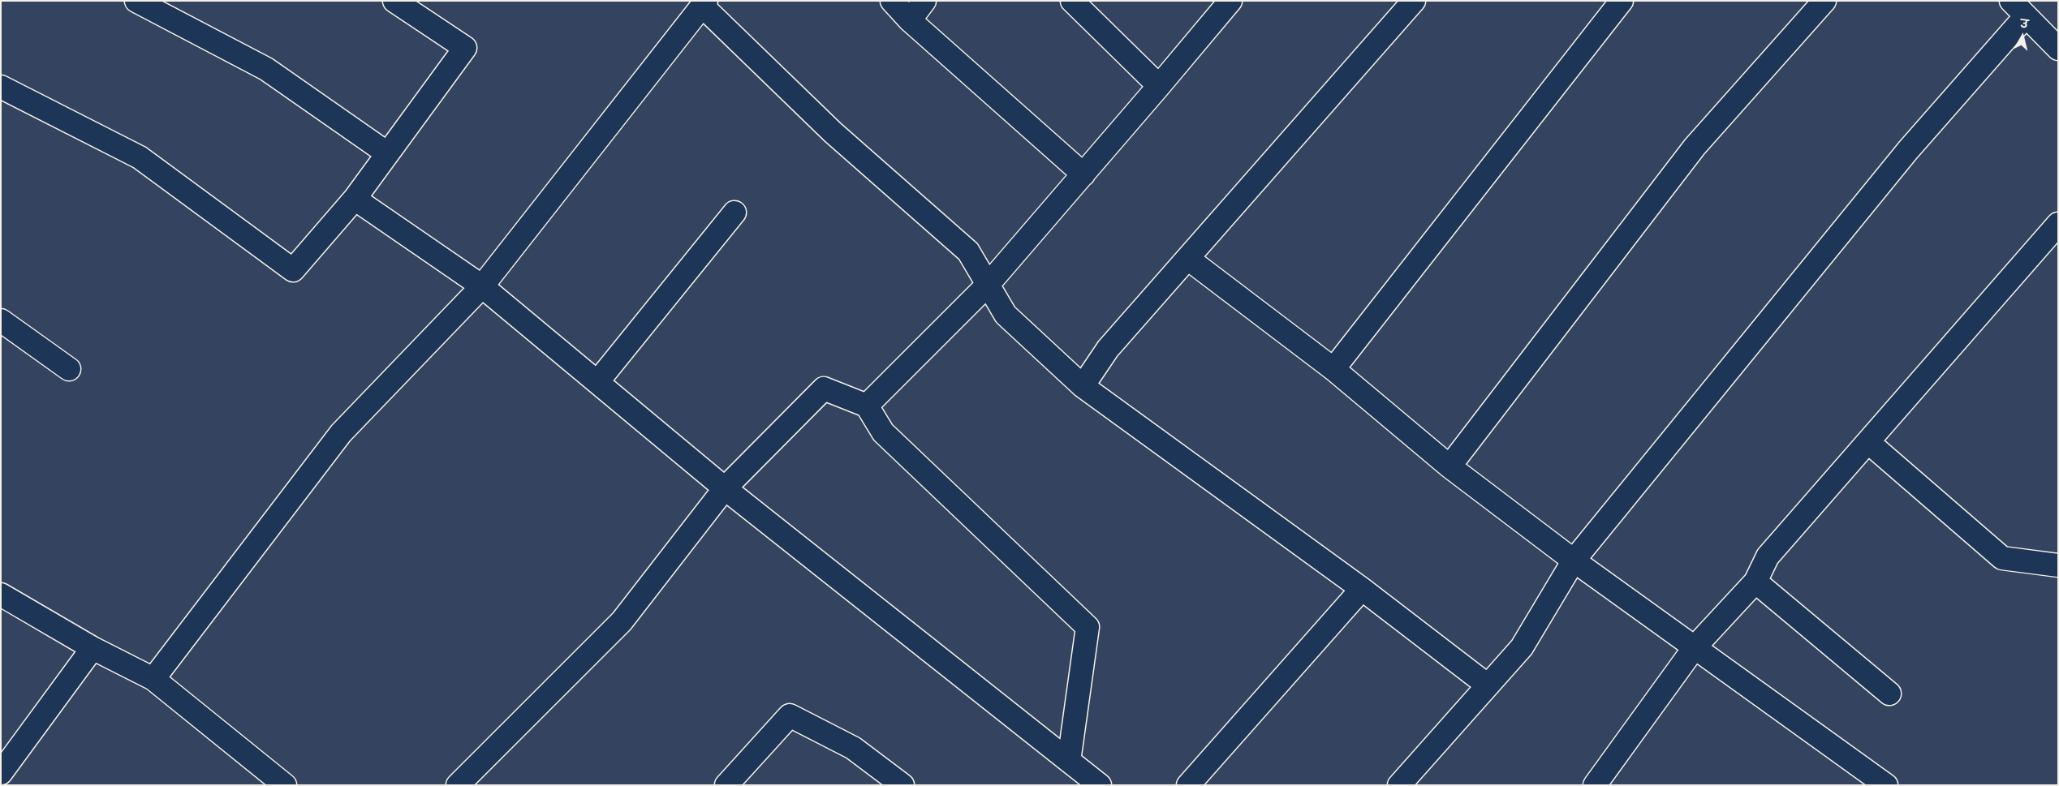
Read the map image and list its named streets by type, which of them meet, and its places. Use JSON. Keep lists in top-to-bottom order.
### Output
{
  "north": "top"
}
